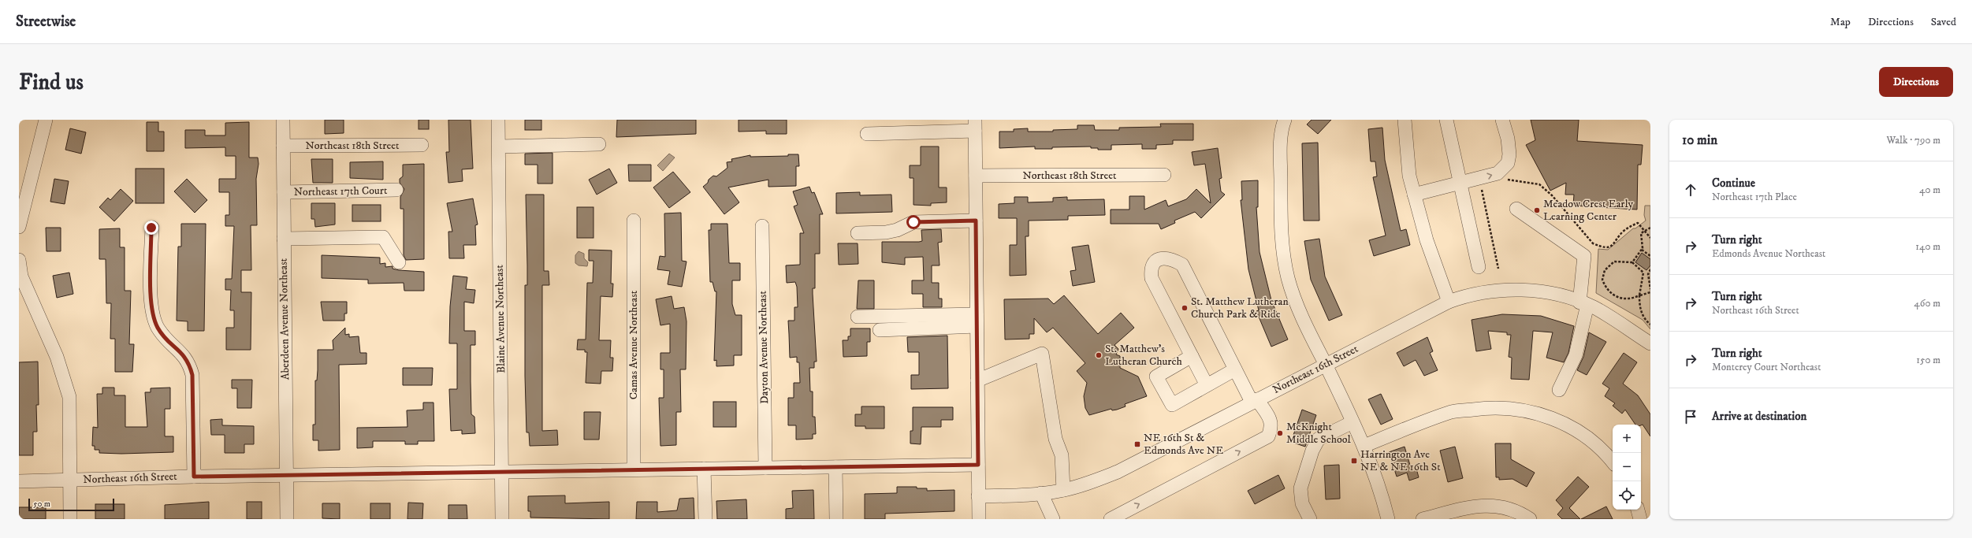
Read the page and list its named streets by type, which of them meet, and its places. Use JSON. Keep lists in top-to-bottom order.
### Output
{
  "streets": {
    "street": [
      "Northeast 18th Street",
      "Northeast 17th Court",
      "Aberdeen Avenue Northeast",
      "Blaine Avenue Northeast",
      "Camas Avenue Northeast",
      "Dayton Avenue Northeast",
      "Northeast 16th Street"
    ]
  },
  "crossings": [
    ["Northeast 18th Street", "Aberdeen Avenue Northeast"],
    ["Northeast 17th Court", "Aberdeen Avenue Northeast"],
    ["Aberdeen Avenue Northeast", "Northeast 16th Street"],
    ["Blaine Avenue Northeast", "Northeast 16th Street"],
    ["Camas Avenue Northeast", "Northeast 16th Street"],
    ["Dayton Avenue Northeast", "Northeast 16th Street"]
  ],
  "places": {
    "other": [
      "Meadow Crest Early Learning Center",
      "St. Matthew Lutheran Church Park & Ride",
      "St. Matthew's Lutheran Church",
      "McKnight Middle School"
    ],
    "transit": ["NE 16th St & Edmonds Ave NE", "Harrington Ave NE & NE 16th St"]
  },
  "scale_bar": "50 m",
  "page": {
    "header": "Streetwise",
    "nav": ["Map", "Directions", "Saved"],
    "buttons": "Directions",
    "title": "Find us",
    "heading": ["10 min", "Walk · 790 m"],
    "list": [
      ["Continue", "Northeast 17th Place", "40 m"],
      ["Turn right", "Edmonds Avenue Northeast", "140 m"],
      ["Turn right", "Northeast 16th Street", "460 m"],
      ["Turn right", "Monterey Court Northeast", "150 m"],
      "Arrive at destination"
    ],
    "map_buttons": ["+", "−"],
    "scale": "50 m"
  }
}
